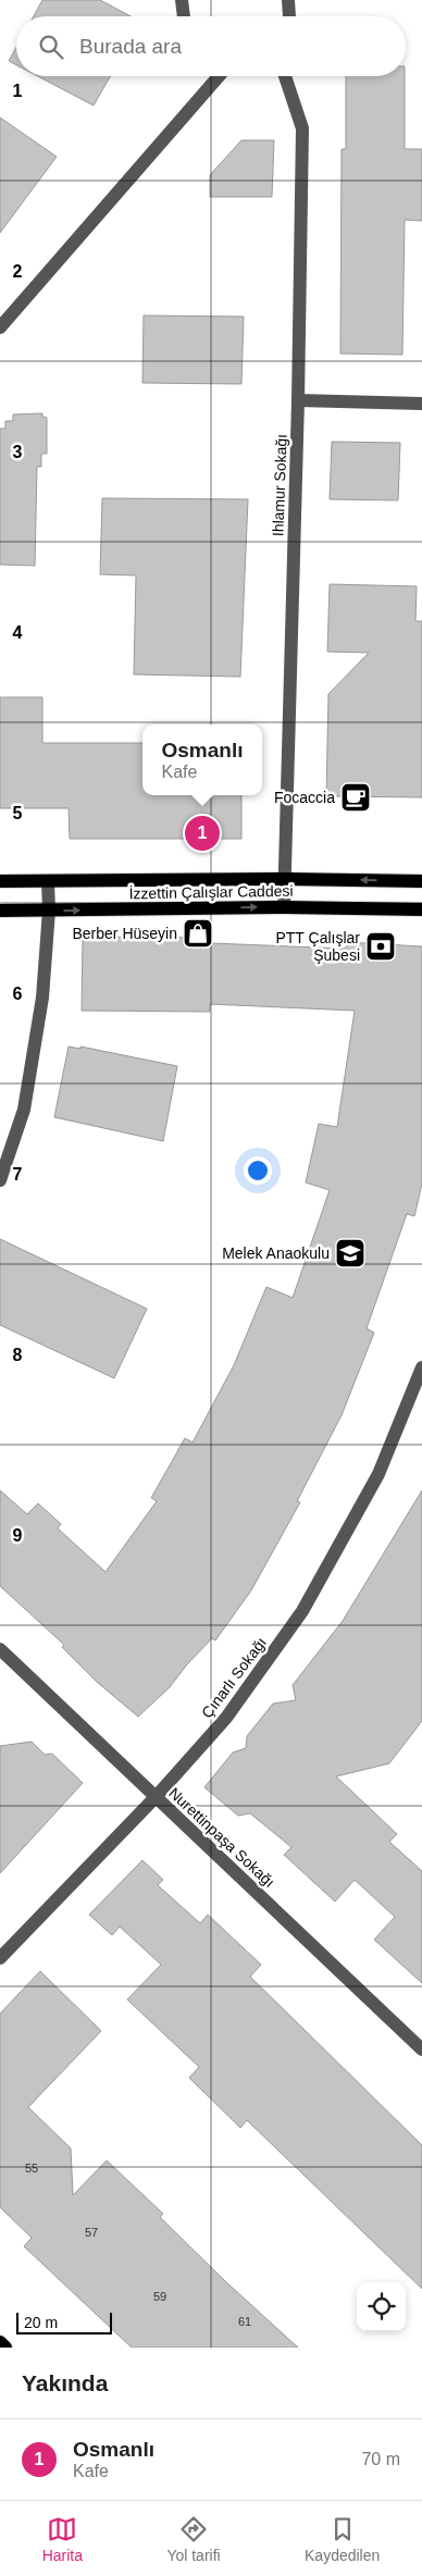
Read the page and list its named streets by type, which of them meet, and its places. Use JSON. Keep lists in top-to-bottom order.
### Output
{
  "streets": {
    "main road": ["İzzettin Çalışlar Caddesi"],
    "street": ["Ihlamur Sokağı", "Çınarlı Sokağı", "Nurettinpaşa Sokağı"]
  },
  "crossings": [
    ["Ihlamur Sokağı", "İzzettin Çalışlar Caddesi"],
    ["Çınarlı Sokağı", "Nurettinpaşa Sokağı"]
  ],
  "places": {
    "cafe": ["Focaccia"],
    "shop": ["Berber Hüseyin"],
    "bank": ["PTT Çalışlar Şubesi"],
    "school or university": ["Melek Anaokulu"]
  },
  "house_numbers": [
    "55",
    "57",
    "59",
    "61"
  ],
  "scale_bar": "20 m",
  "page": {
    "search": "Burada ara",
    "popup": ["Osmanlı", "Kafe"],
    "pins": "1",
    "scale": "20 m",
    "heading": "Yakında",
    "list": [
      {
        "mark": "1",
        "name": "Osmanlı",
        "note": "Kafe",
        "value": "70 m"
      }
    ],
    "nav": ["Harita", "Yol tarifi", "Kaydedilen"]
  },
  "grid": {
    "rows": [
      "1",
      "2",
      "3",
      "4",
      "5",
      "6",
      "7",
      "8",
      "9"
    ]
  }
}
